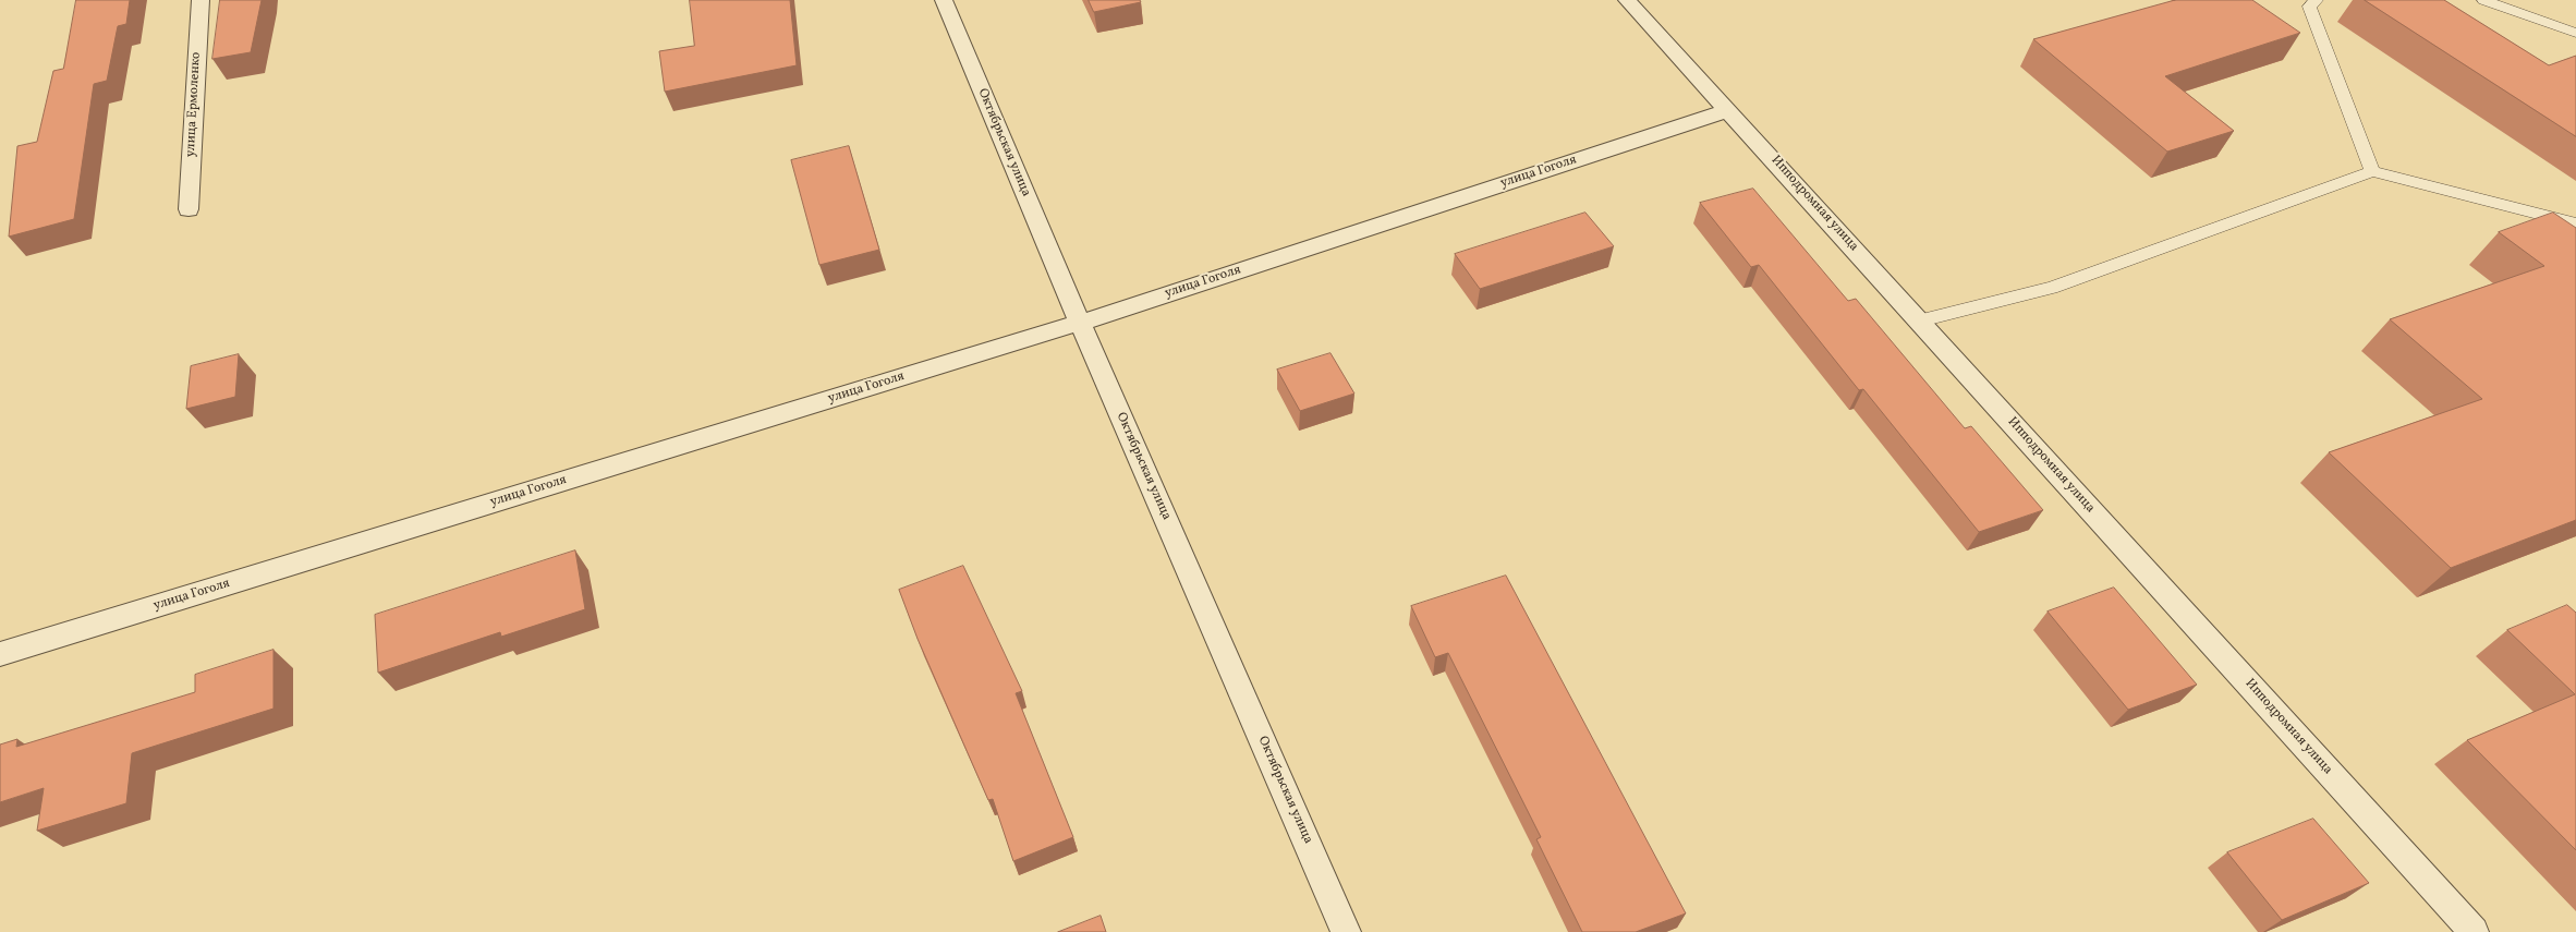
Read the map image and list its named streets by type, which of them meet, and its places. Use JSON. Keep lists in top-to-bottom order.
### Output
{
  "streets": {
    "street": [
      "улица Ермоленко",
      "Октябрьская улица",
      "улица Гоголя",
      "Ипподромная улица"
    ]
  },
  "crossings": [
    ["Октябрьская улица", "улица Гоголя"],
    ["улица Гоголя", "Ипподромная улица"]
  ]
}
